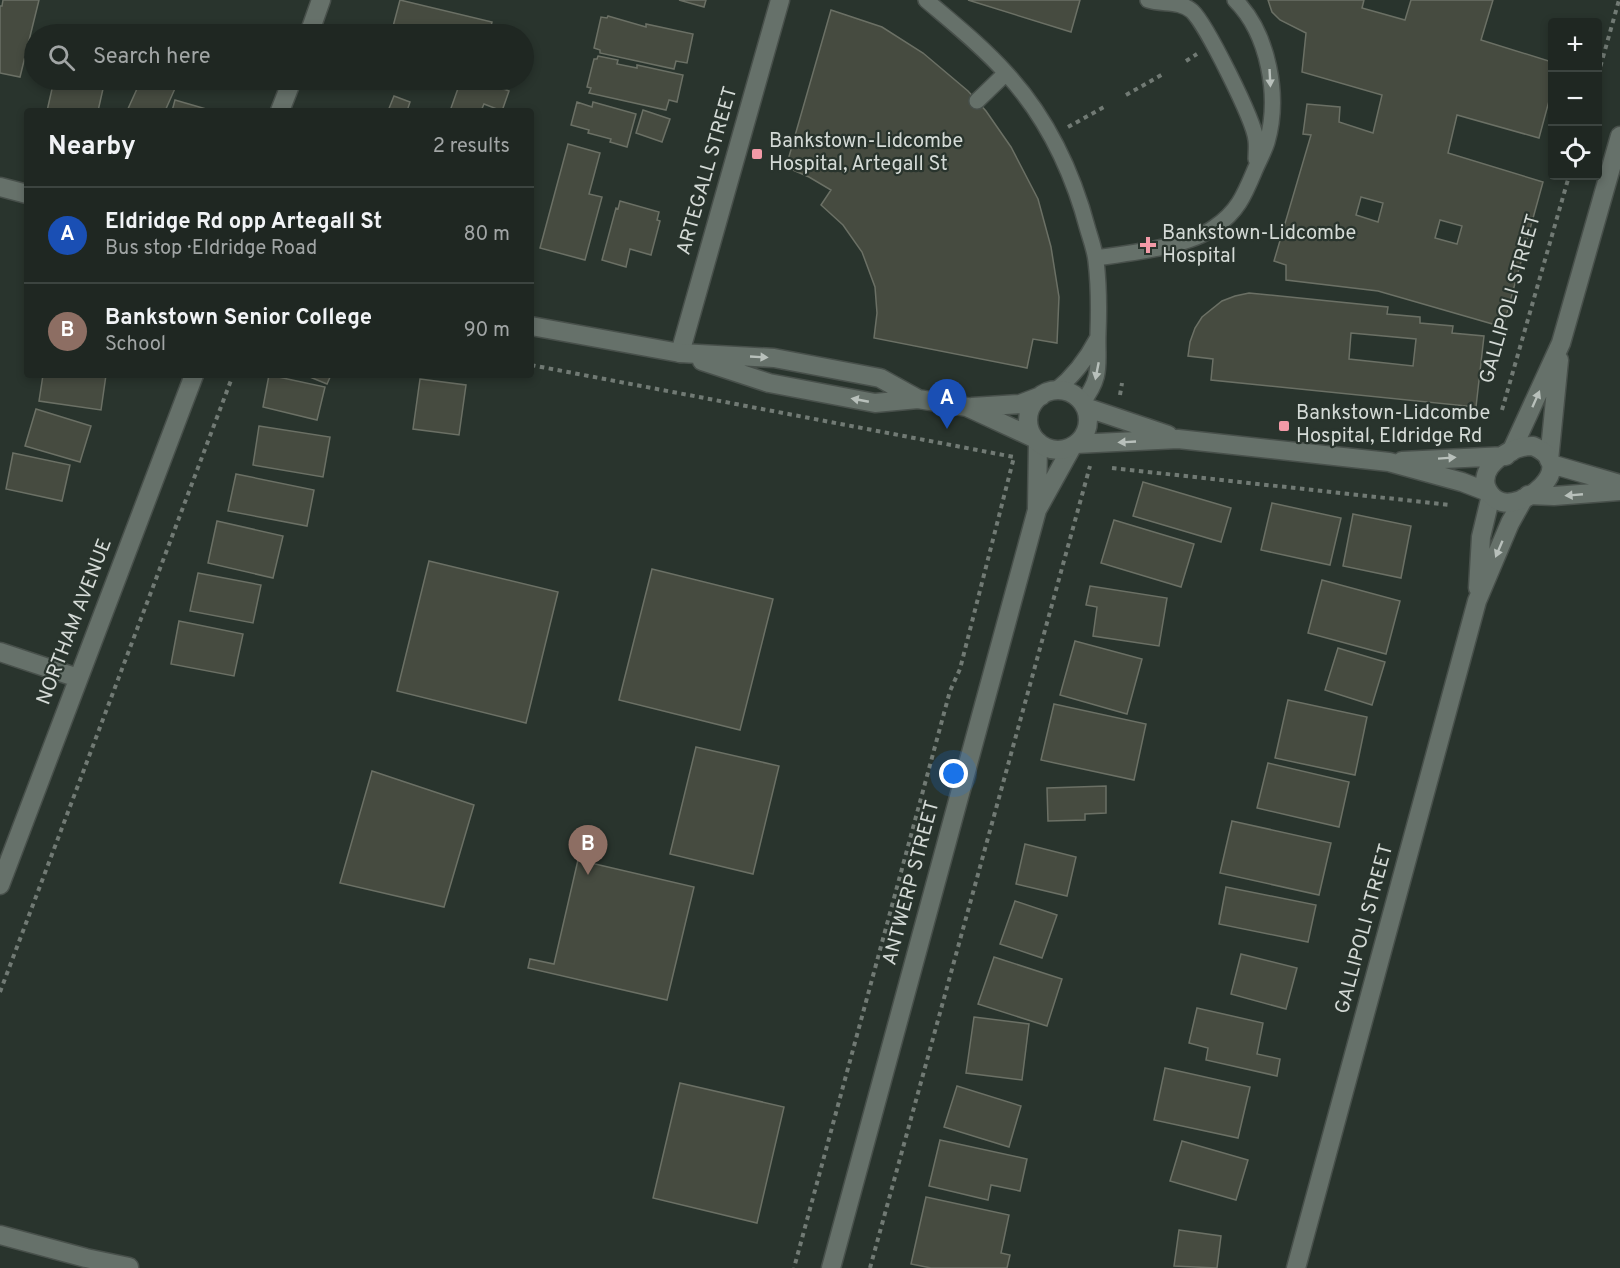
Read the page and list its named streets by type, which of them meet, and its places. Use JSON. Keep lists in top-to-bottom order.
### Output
{
  "streets": {
    "street": [
      "ARTEGALL STREET",
      "GALLIPOLI STREET",
      "NORTHAM AVENUE",
      "ANTWERP STREET"
    ]
  },
  "places": {
    "transit": ["Bankstown-Lidcombe Hospital, Artegall St", "Bankstown-Lidcombe Hospital, Eldridge Rd"],
    "health": ["Bankstown-Lidcombe Hospital"]
  },
  "page": {
    "map_buttons": ["+", "−"],
    "search": "Search here",
    "heading": ["Nearby", "2 results"],
    "list": [
      {
        "mark": "A",
        "name": "Eldridge Rd opp Artegall St",
        "note": "Bus stop · Eldridge Road",
        "value": "80 m"
      },
      {
        "mark": "B",
        "name": "Bankstown Senior College",
        "note": "School",
        "value": "90 m"
      }
    ],
    "pins": ["A", "B"]
  }
}
